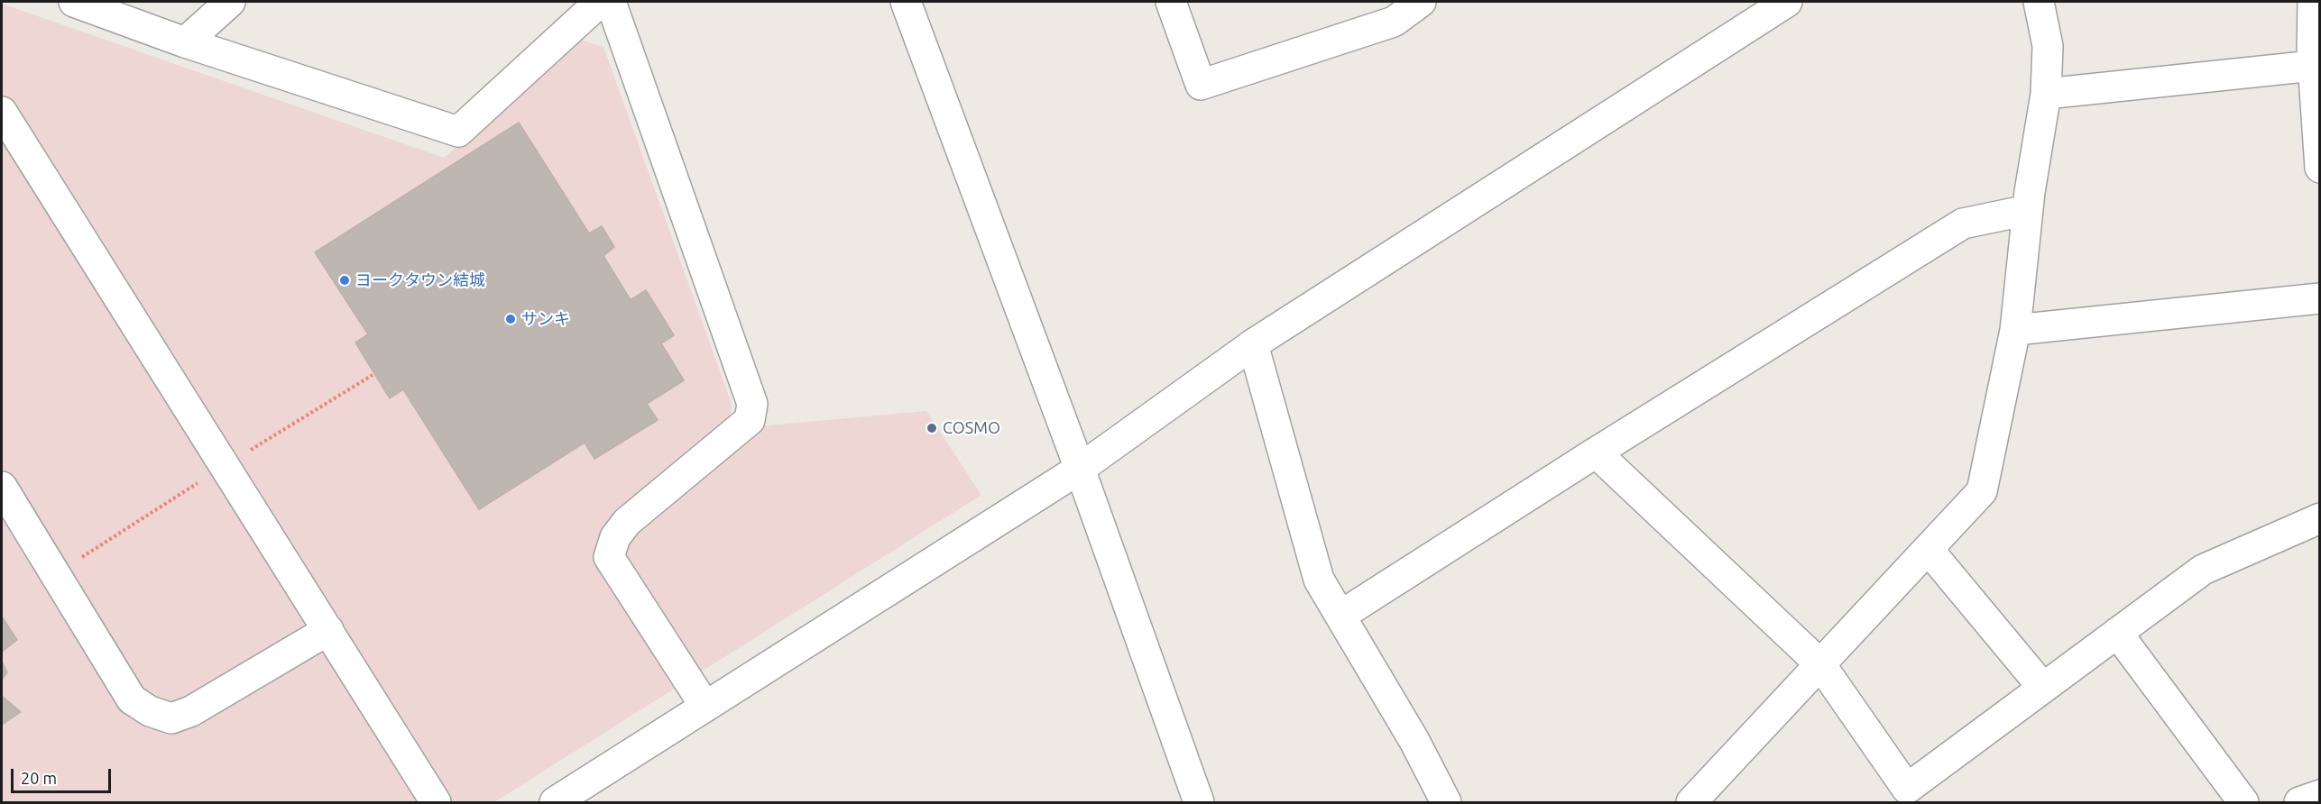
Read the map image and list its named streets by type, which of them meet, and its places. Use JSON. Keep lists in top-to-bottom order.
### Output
{
  "places": ["ヨークタウン結城", "サンキ", "COSMO"],
  "scale_bar": "20 m"
}
